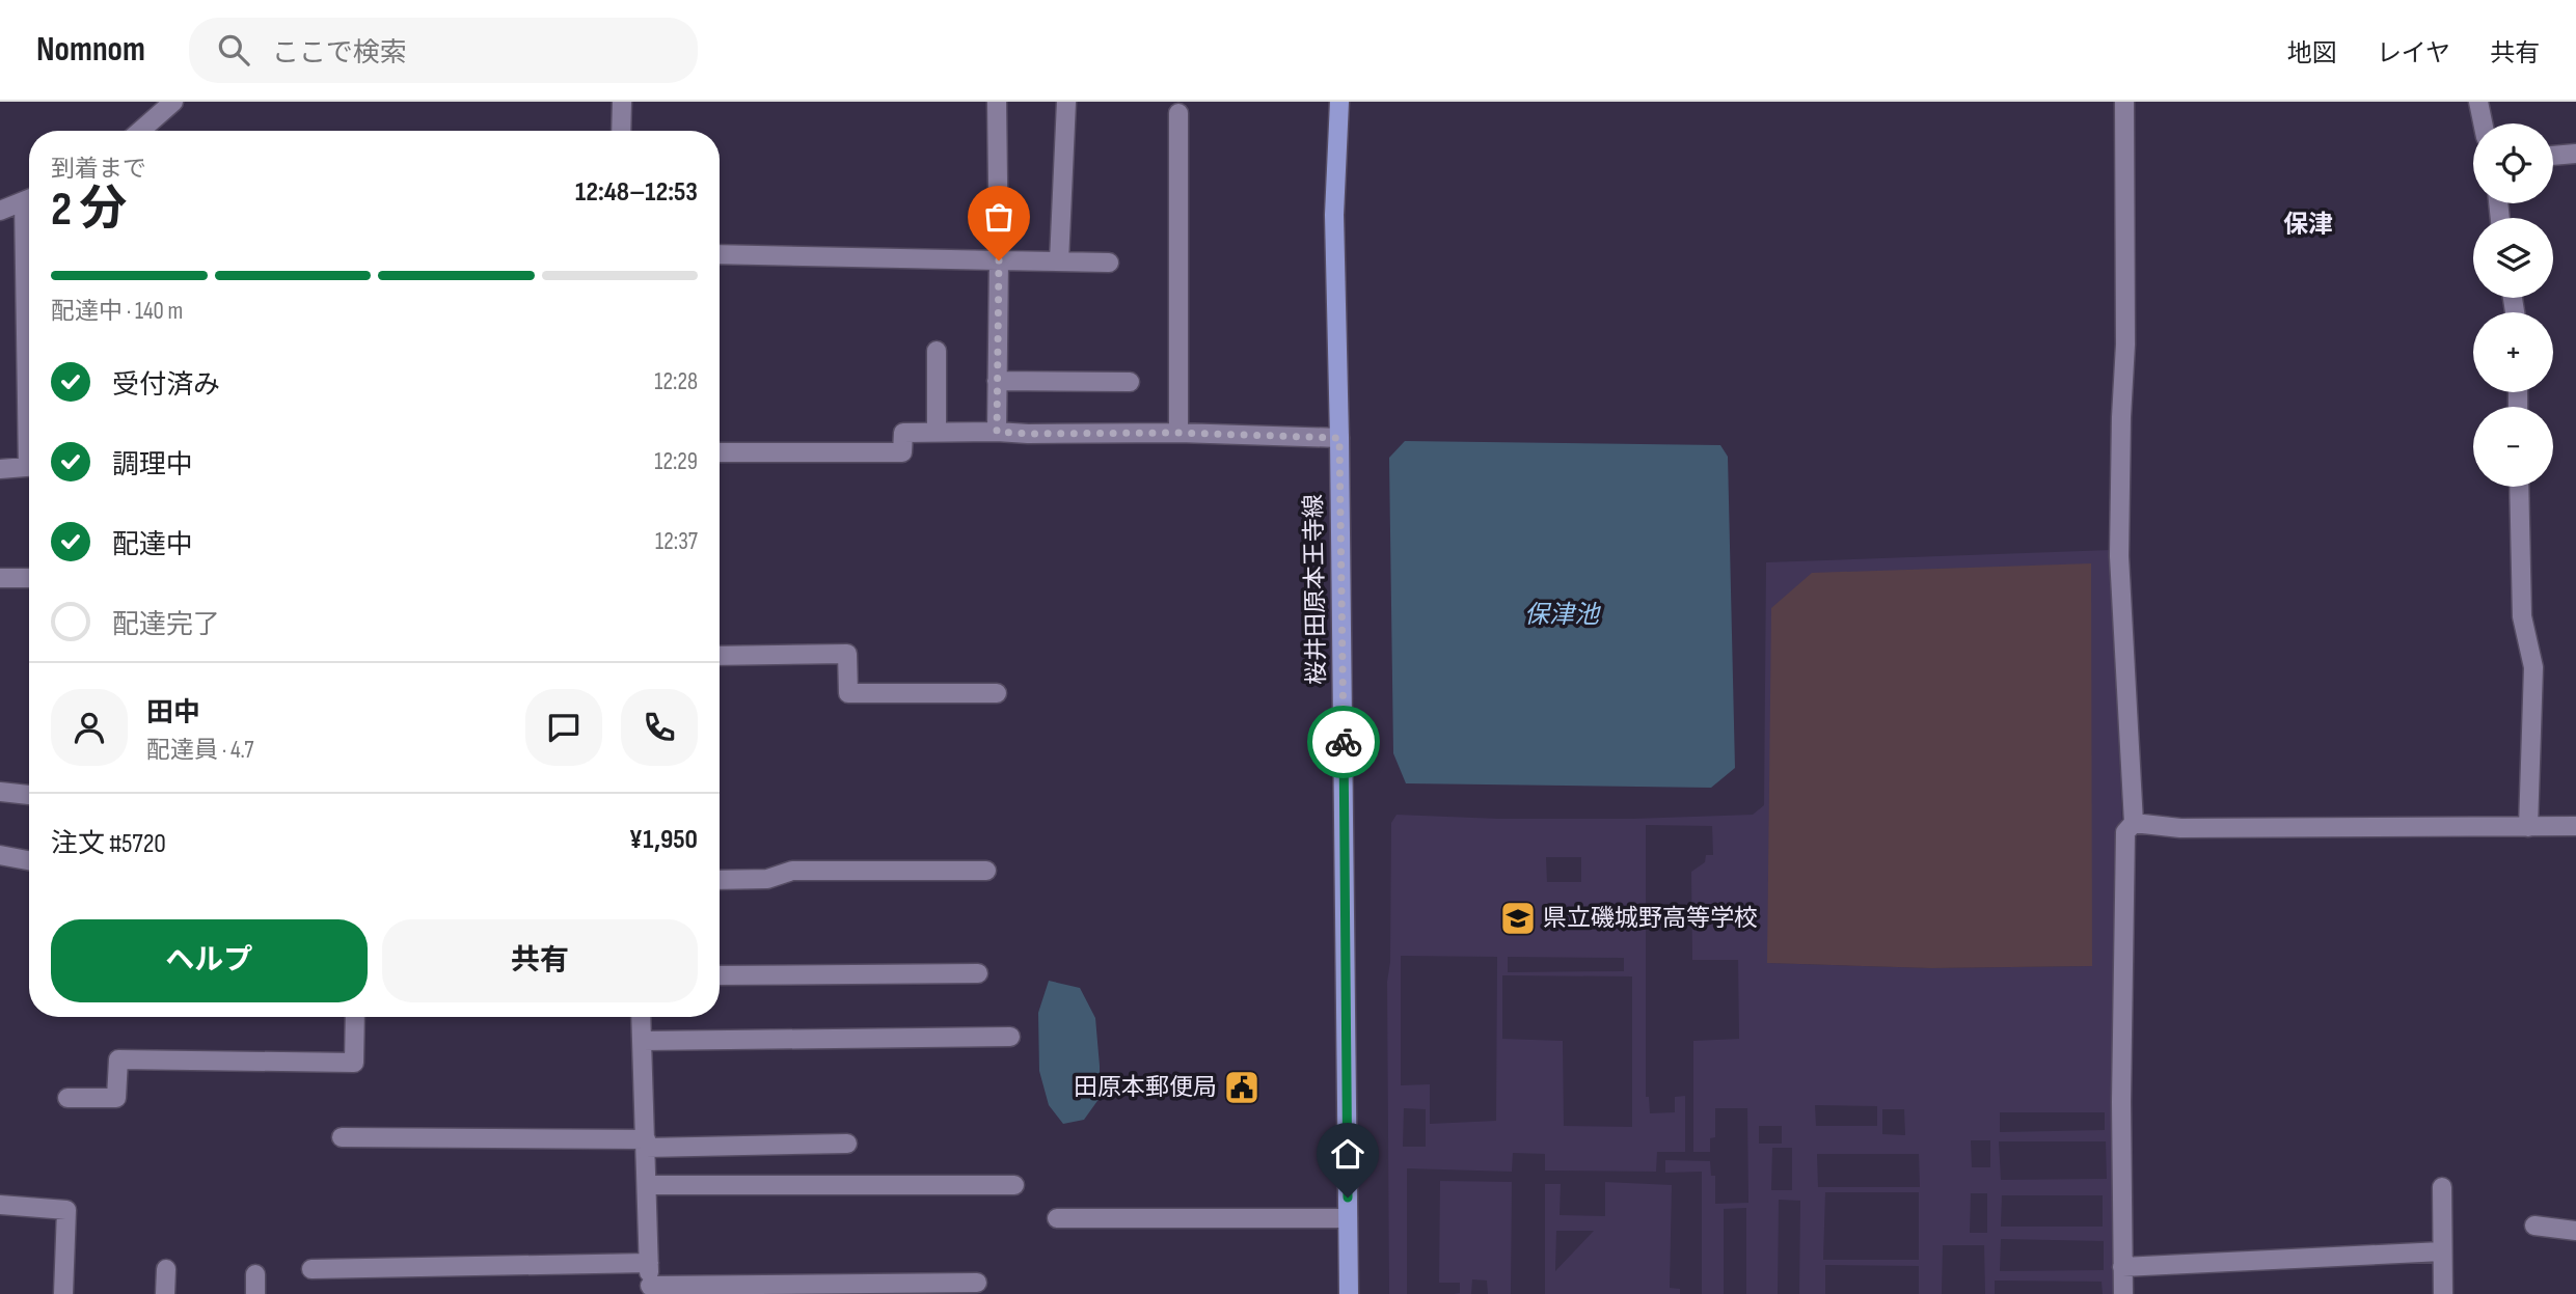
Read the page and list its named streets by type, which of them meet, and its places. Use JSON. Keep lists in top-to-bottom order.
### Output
{
  "streets": {
    "main road": ["桜井田原本王寺線"]
  },
  "districts": ["保津"],
  "water": ["保津池"],
  "places": {
    "school or university": ["県立磯城野高等学校"],
    "public building": ["田原本郵便局"]
  },
  "page": {
    "header": "Nomnom",
    "search": "ここで検索",
    "nav": ["地図", "レイヤ", "共有"],
    "map_buttons": ["+", "−"],
    "heading": ["2 分", "到着まで", "12:48–12:53"],
    "panel": [
      "田中",
      "配達員 · 4.7",
      "注文 #5720",
      "¥1,950"
    ],
    "bar": "配達中 · 140 m",
    "list": [
      ["受付済み", "12:28"],
      ["調理中", "12:29"],
      ["配達中", "12:37"],
      "配達完了"
    ],
    "buttons": ["ヘルプ", "共有"]
  }
}
